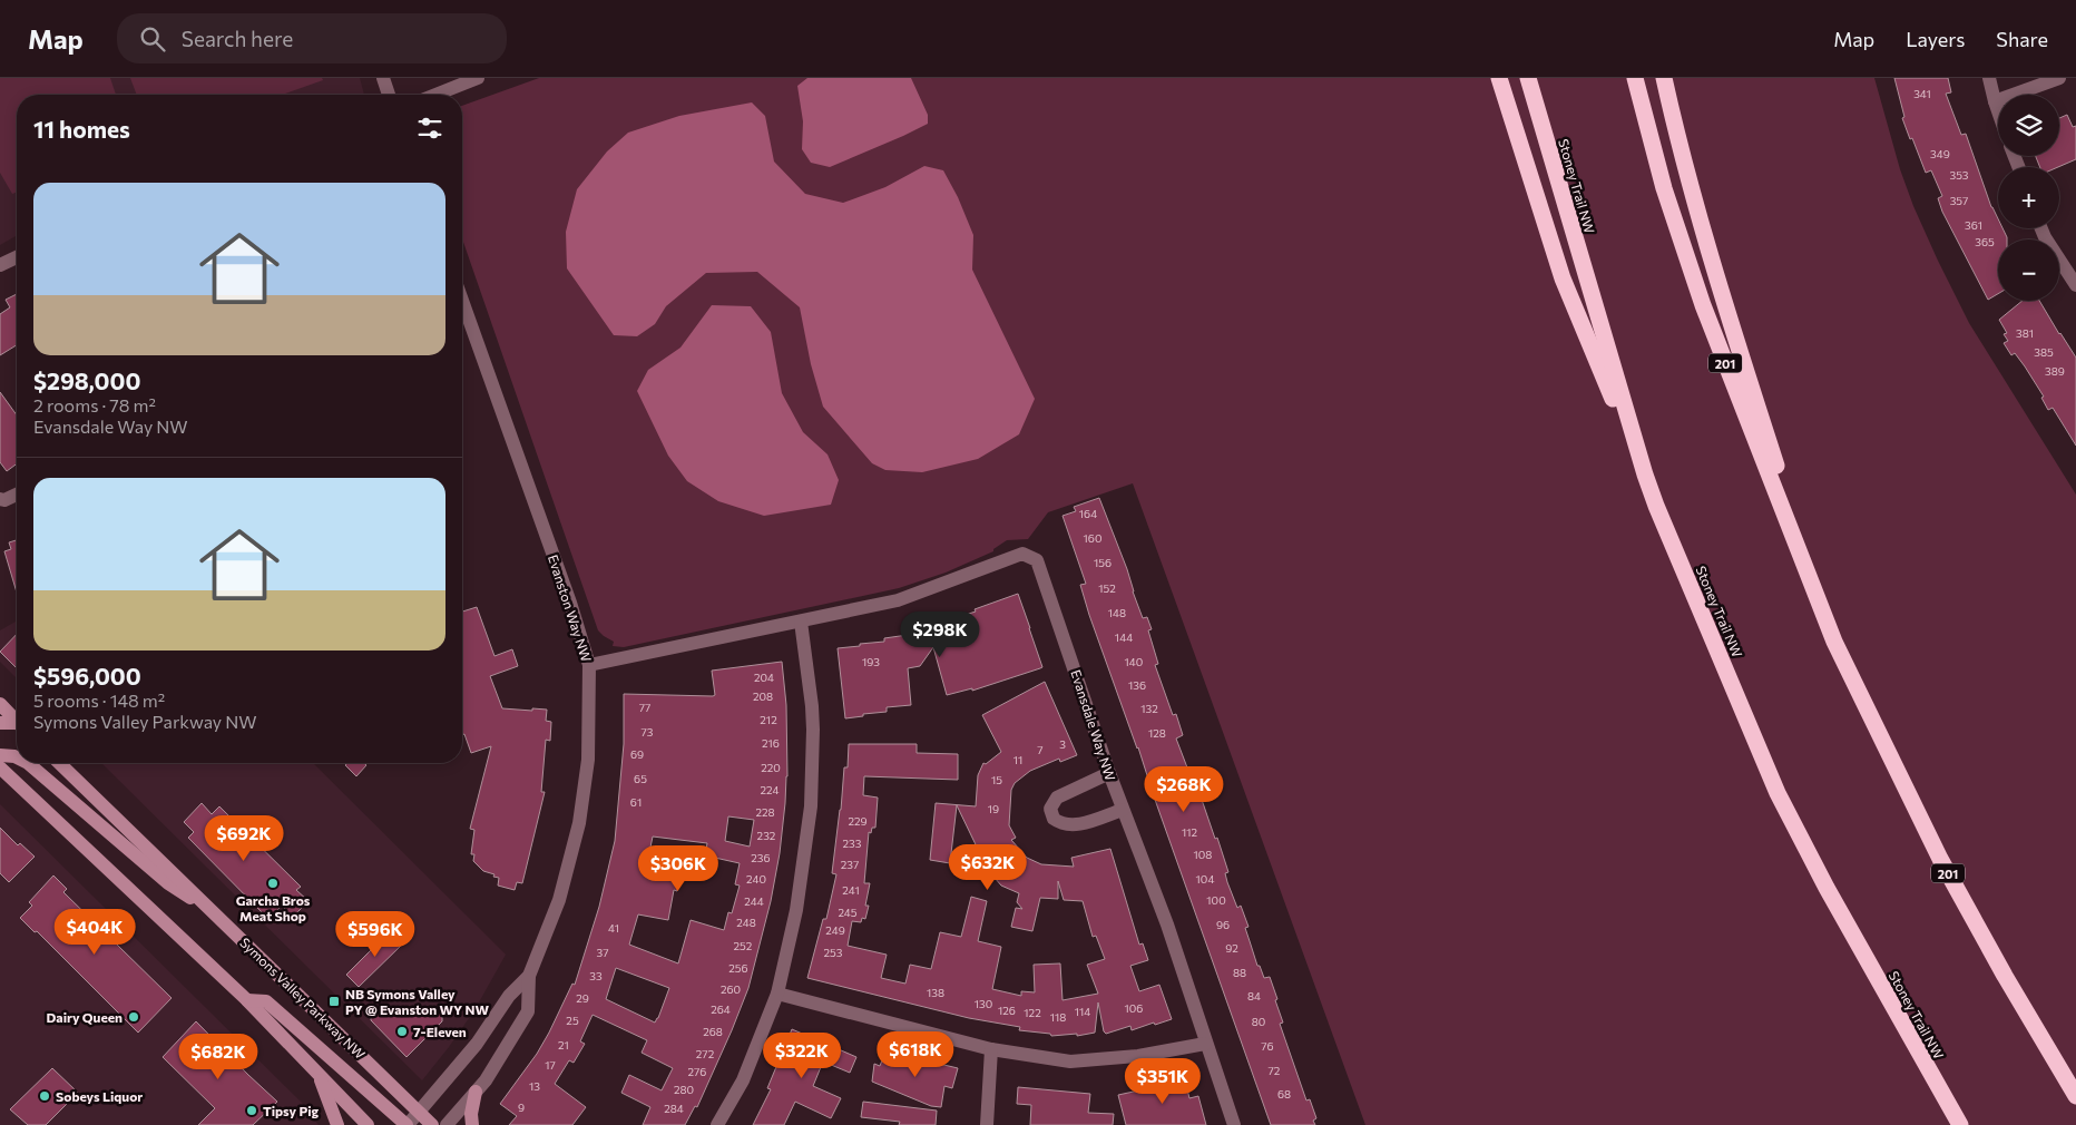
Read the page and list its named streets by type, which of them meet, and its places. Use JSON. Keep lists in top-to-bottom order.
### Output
{
  "streets": {
    "highway": ["Stoney Trail NW", "201"],
    "main road": ["Symons Valley Parkway NW"],
    "street": ["Evanston Way NW", "Evansdale Way NW"]
  },
  "crossings": [
    ["Evanston Way NW", "Evansdale Way NW"],
    ["Evanston Way NW", "Symons Valley Parkway NW"]
  ],
  "places": {
    "other": [
      "Garcha Bros Meat Shop",
      "Dairy Queen",
      "7-Eleven",
      "Sobeys Liquor",
      "Tipsy Pig"
    ],
    "transit": ["NB Symons Valley PY @ Evanston WY NW"]
  },
  "house_numbers": [
    "341",
    "349",
    "353",
    "357",
    "361",
    "365",
    "381",
    "385",
    "389",
    "164",
    "160",
    "156",
    "152",
    "148",
    "144",
    "193",
    "140",
    "204",
    "136",
    "208",
    "77",
    "132",
    "212",
    "73",
    "128",
    "216",
    "3",
    "7",
    "69",
    "11",
    "220",
    "65",
    "15",
    "224",
    "61",
    "19",
    "228",
    "229",
    "112",
    "232",
    "233",
    "108",
    "236",
    "237",
    "240",
    "104",
    "241",
    "100",
    "244",
    "245",
    "248",
    "96",
    "41",
    "249",
    "252",
    "92",
    "37",
    "253",
    "256",
    "88",
    "33",
    "260",
    "138",
    "84",
    "29",
    "130",
    "106",
    "264",
    "126",
    "114",
    "122",
    "118",
    "25",
    "80",
    "268",
    "21",
    "76",
    "272",
    "17",
    "72",
    "276",
    "13",
    "280",
    "68",
    "9",
    "284"
  ],
  "page": {
    "header": "Map",
    "search": "Search here",
    "nav": ["Map", "Layers", "Share"],
    "map_buttons": ["+", "−"],
    "heading": "11 homes",
    "list": [
      {
        "name": "$298,000",
        "note": "2 rooms · 78 m² · Evansdale Way NW"
      },
      {
        "name": "$596,000",
        "note": "5 rooms · 148 m² · Symons Valley Parkway NW"
      }
    ],
    "price": [
      "$298K",
      "$268K",
      "$692K",
      "$632K",
      "$306K",
      "$404K",
      "$596K",
      "$618K",
      "$322K",
      "$682K",
      "$351K"
    ]
  }
}
